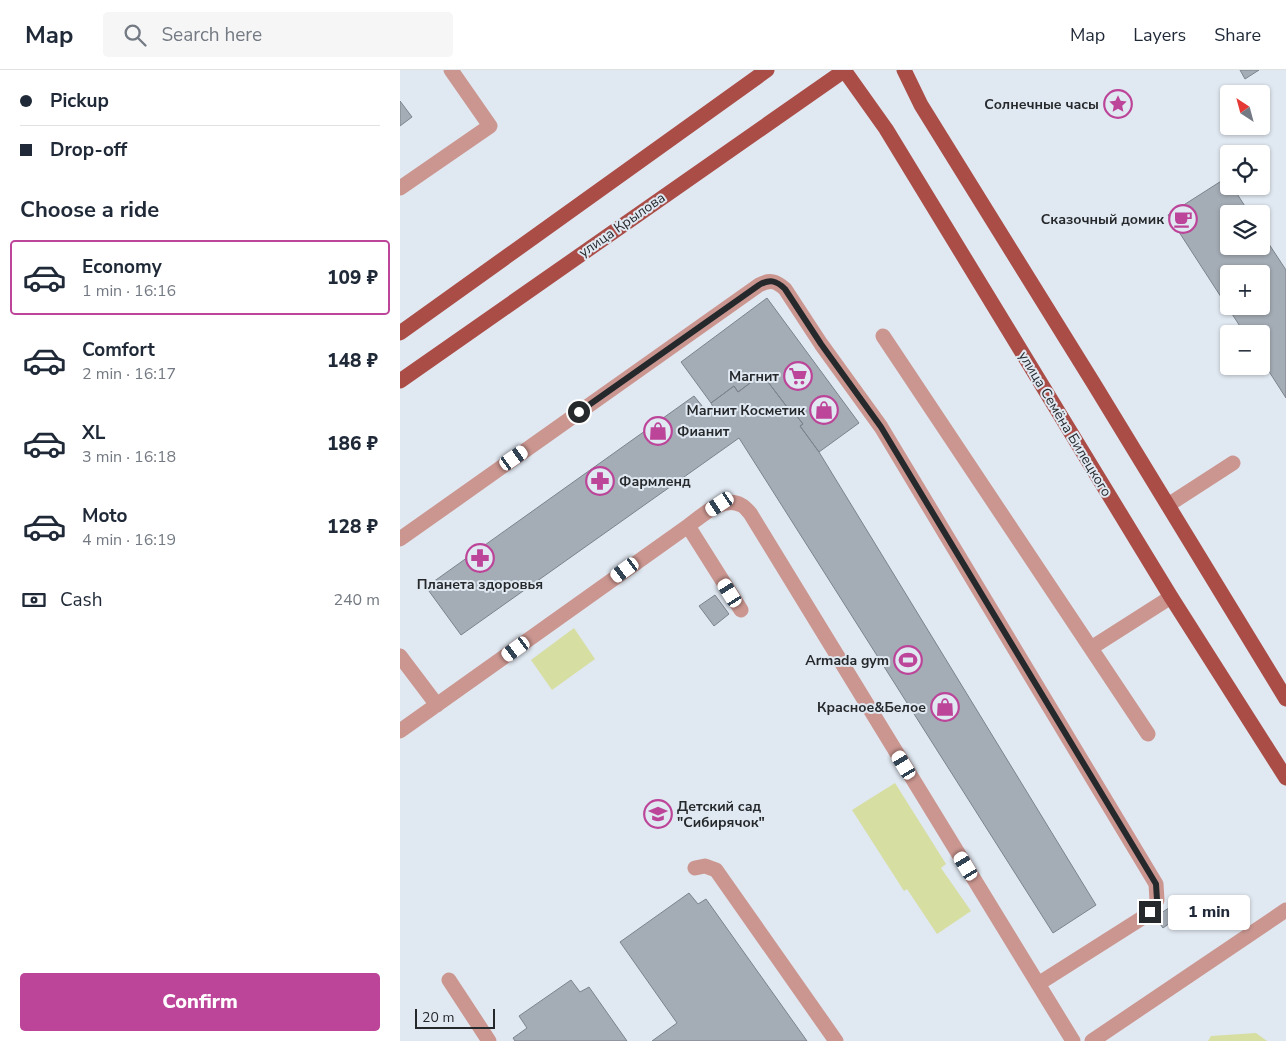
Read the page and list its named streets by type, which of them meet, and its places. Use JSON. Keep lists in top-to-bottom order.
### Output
{
  "streets": {
    "main road": ["улица Крылова", "улица Семёна Билецкого"]
  },
  "crossings": [
    ["улица Крылова", "улица Семёна Билецкого"]
  ],
  "places": {
    "place": ["Солнечные часы"],
    "cafe": ["Сказочный домик"],
    "supermarket": ["Магнит"],
    "shop": ["Магнит Косметик", "Фианит", "Красное&Белое"],
    "pharmacy": ["Фармленд", "Планета здоровья"],
    "sports": ["Armada gym"],
    "school or university": ["Детский сад \"Сибирячок\""]
  },
  "scale_bar": "20 m",
  "north": "top left",
  "page": {
    "header": "Map",
    "search": "Search here",
    "nav": ["Map", "Layers", "Share"],
    "banner": ["Pickup", "Drop-off"],
    "map_buttons": ["+", "−"],
    "heading": "Choose a ride",
    "list": [
      {
        "name": "Economy",
        "note": "1 min · 16:16",
        "value": "109 ₽"
      },
      {
        "name": "Comfort",
        "note": "2 min · 16:17",
        "value": "148 ₽"
      },
      {
        "name": "XL",
        "note": "3 min · 16:18",
        "value": "186 ₽"
      },
      {
        "name": "Moto",
        "note": "4 min · 16:19",
        "value": "128 ₽"
      }
    ],
    "pay": ["Cash", "240 m"],
    "bubble": "1 min",
    "buttons": "Confirm",
    "scale": "20 m"
  }
}
